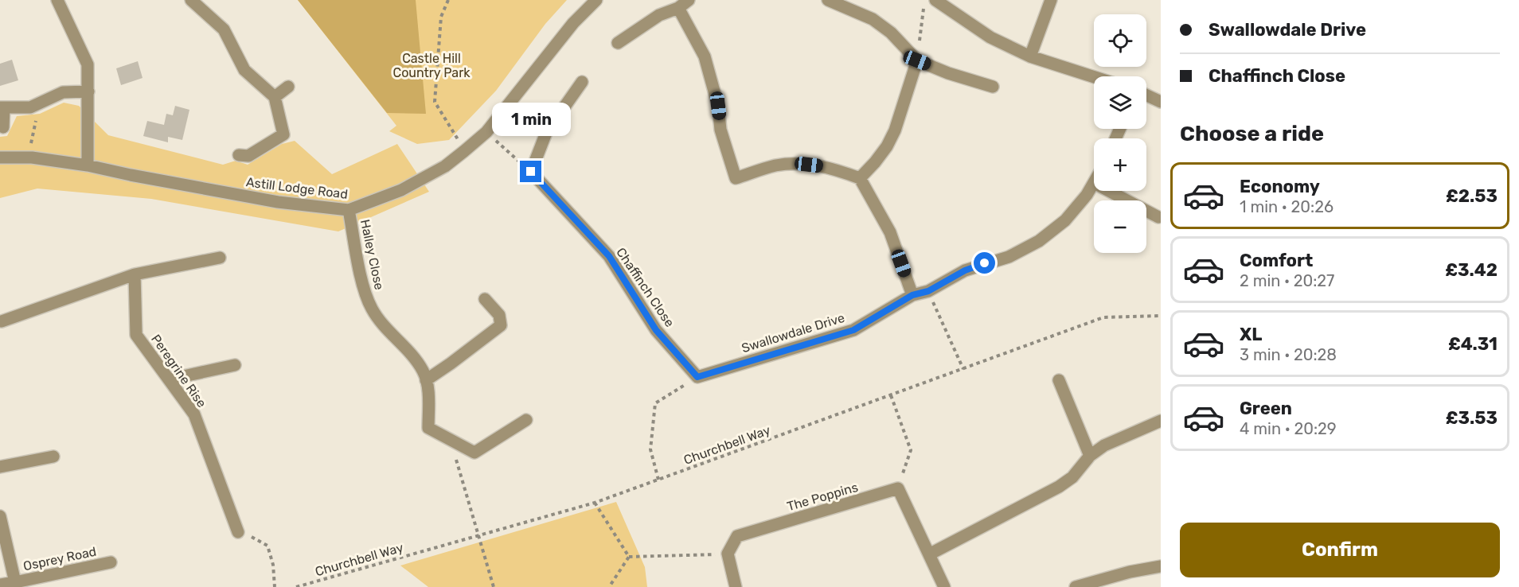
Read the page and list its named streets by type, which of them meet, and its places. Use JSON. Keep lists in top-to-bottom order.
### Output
{
  "streets": {
    "street": [
      "Astill Lodge Road",
      "Halley Close",
      "Chaffinch Close",
      "Swallowdale Drive",
      "Peregrine Rise",
      "The Poppins",
      "Osprey Road"
    ],
    "path": ["Churchbell Way"]
  },
  "crossings": [
    ["Astill Lodge Road", "Halley Close"],
    ["Chaffinch Close", "Swallowdale Drive"]
  ],
  "parks": ["Castle Hill Country Park"],
  "page": {
    "banner": ["Swallowdale Drive", "Chaffinch Close"],
    "map_buttons": ["+", "−"],
    "bubble": "1 min",
    "heading": "Choose a ride",
    "list": [
      {
        "name": "Economy",
        "note": "1 min · 20:26",
        "value": "£2.53"
      },
      {
        "name": "Comfort",
        "note": "2 min · 20:27",
        "value": "£3.42"
      },
      {
        "name": "XL",
        "note": "3 min · 20:28",
        "value": "£4.31"
      },
      {
        "name": "Green",
        "note": "4 min · 20:29",
        "value": "£3.53"
      }
    ],
    "buttons": "Confirm"
  }
}
